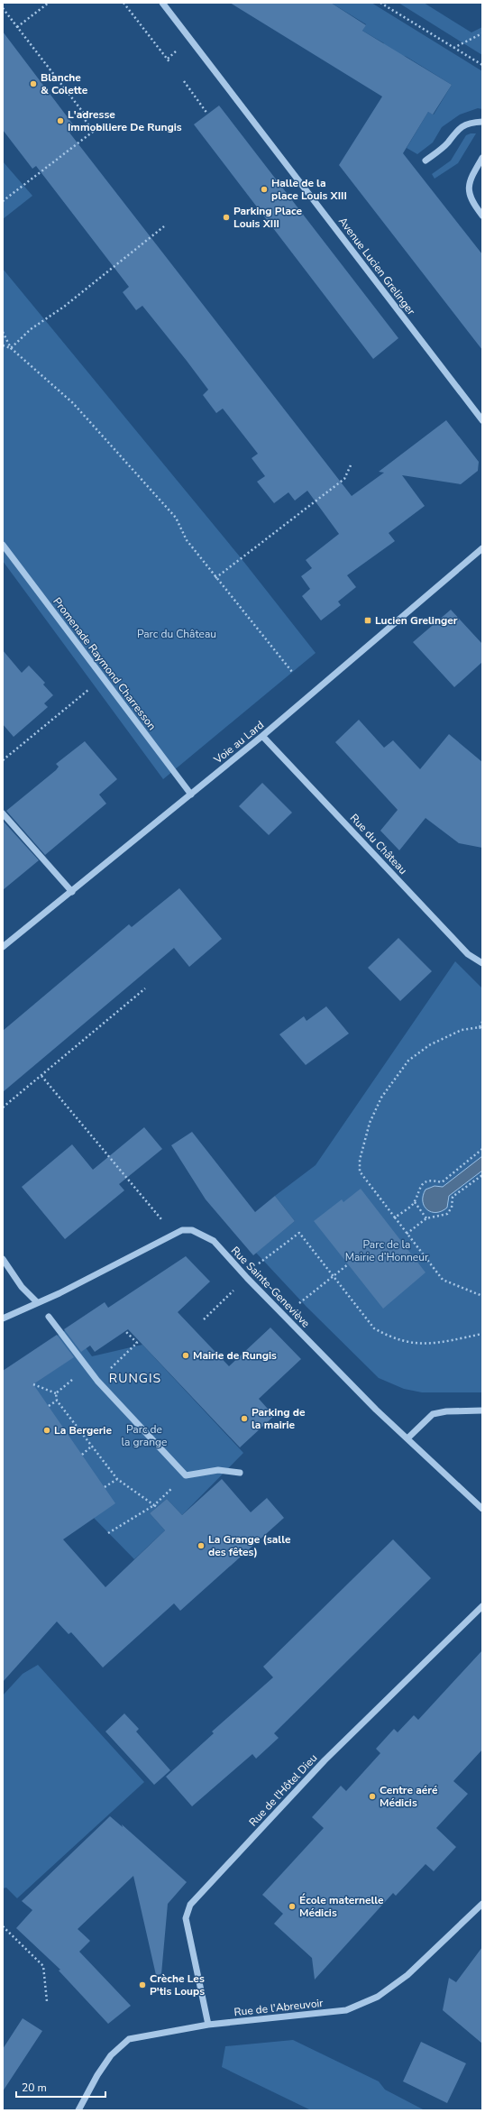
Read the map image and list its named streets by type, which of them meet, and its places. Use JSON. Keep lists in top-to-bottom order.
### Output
{
  "streets": {
    "street": [
      "Avenue Lucien Grelinger",
      "Promenade Raymond Charresson",
      "Voie au Lard",
      "Rue du Château",
      "Rue Sainte-Geneviève",
      "Rue de l'Hôtel Dieu",
      "Rue de l'Abreuvoir"
    ]
  },
  "crossings": [
    ["Promenade Raymond Charresson", "Voie au Lard"],
    ["Voie au Lard", "Rue du Château"],
    ["Rue de l'Hôtel Dieu", "Rue de l'Abreuvoir"]
  ],
  "districts": ["RUNGIS"],
  "parks": ["Parc du Château", "Parc de la Mairie d’Honneur", "Parc de la grange"],
  "places": {
    "other": [
      "Blanche & Colette",
      "L'adresse Immobiliere De Rungis",
      "Halle de la place Louis XIII",
      "Parking Place Louis XIII",
      "Mairie de Rungis",
      "Parking de la mairie",
      "La Bergerie",
      "La Grange (salle des fêtes)",
      "Centre aéré Médicis",
      "École maternelle Médicis",
      "Crèche Les P'tis Loups"
    ],
    "transit": ["Lucien Grelinger"]
  },
  "scale_bar": "20 m"
}
